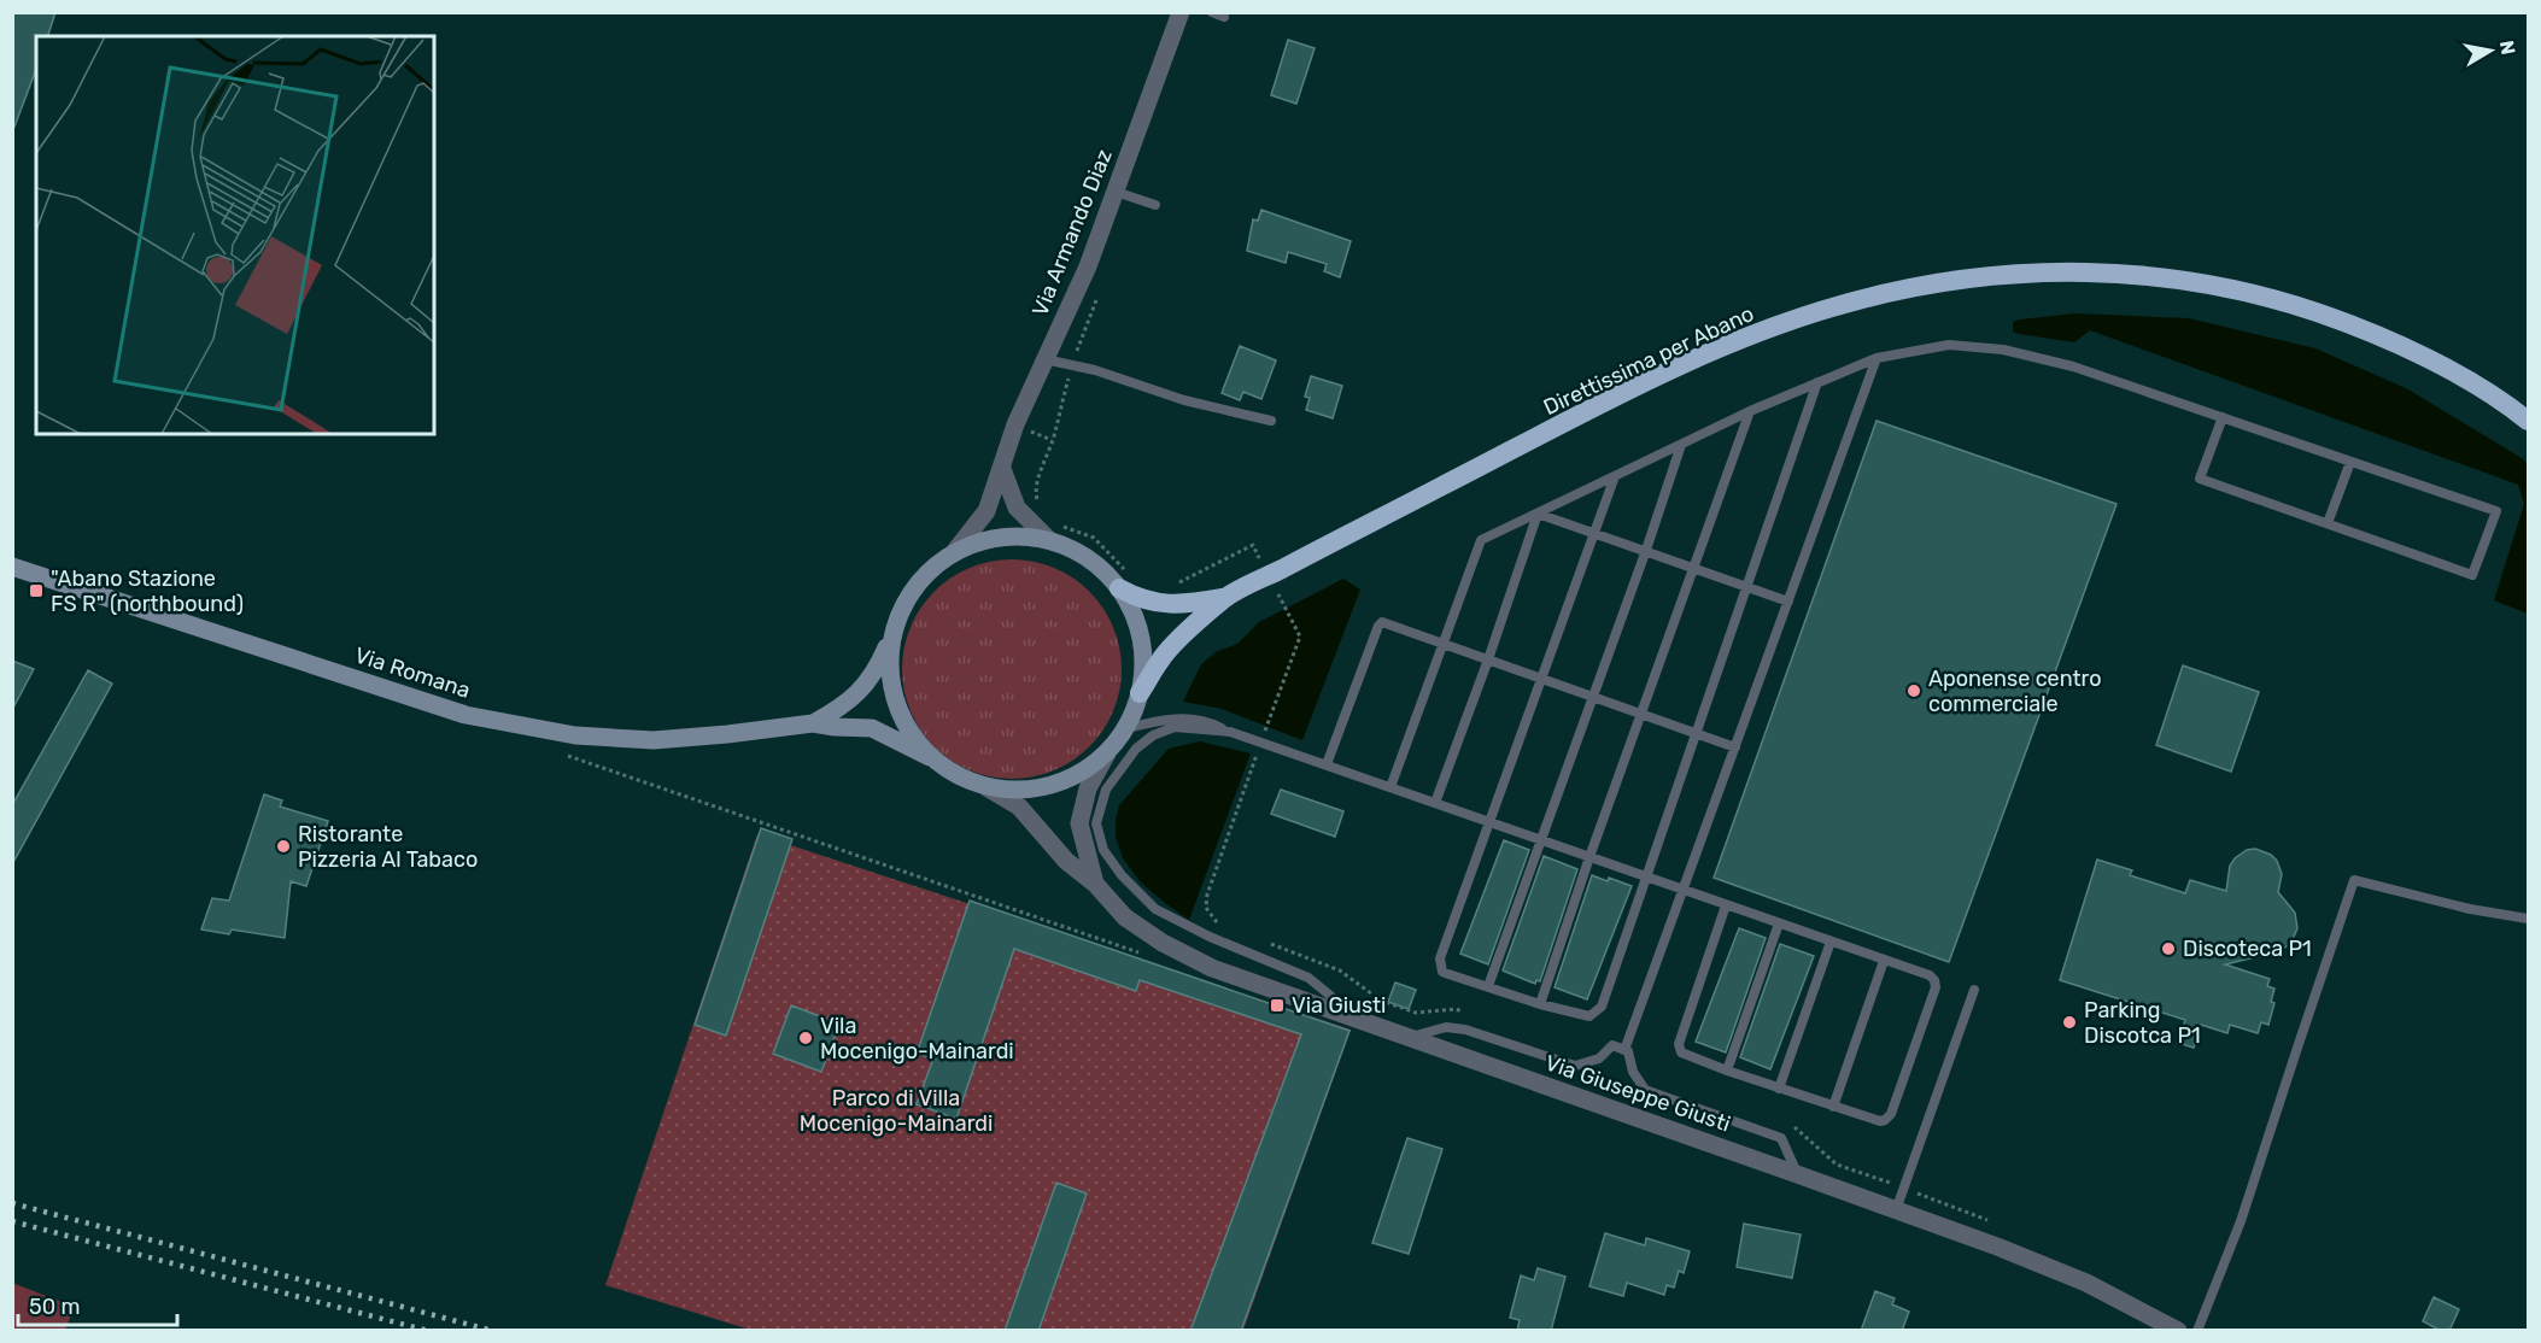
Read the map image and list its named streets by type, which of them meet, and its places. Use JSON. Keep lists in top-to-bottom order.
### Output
{
  "streets": {
    "highway": ["Direttissima per Abano"],
    "main road": ["Via Romana"],
    "street": ["Via Armando Diaz", "Via Giuseppe Giusti"]
  },
  "crossings": [
    ["Via Armando Diaz", "Direttissima per Abano"],
    ["Via Armando Diaz", "Via Romana"],
    ["Via Armando Diaz", "Via Giuseppe Giusti"],
    ["Direttissima per Abano", "Via Romana"],
    ["Direttissima per Abano", "Via Giuseppe Giusti"],
    ["Via Romana", "Via Giuseppe Giusti"]
  ],
  "parks": ["Parco di Villa Mocenigo-Mainardi"],
  "places": {
    "transit": ["\"Abano Stazione FS R\" (northbound)", "Via Giusti"],
    "other": [
      "Aponense centro commerciale",
      "Ristorante Pizzeria Al Tabaco",
      "Discoteca P1",
      "Parking Discotca P1",
      "Vila Mocenigo-Mainardi"
    ]
  },
  "scale_bar": "50 m",
  "north": "right"
}
